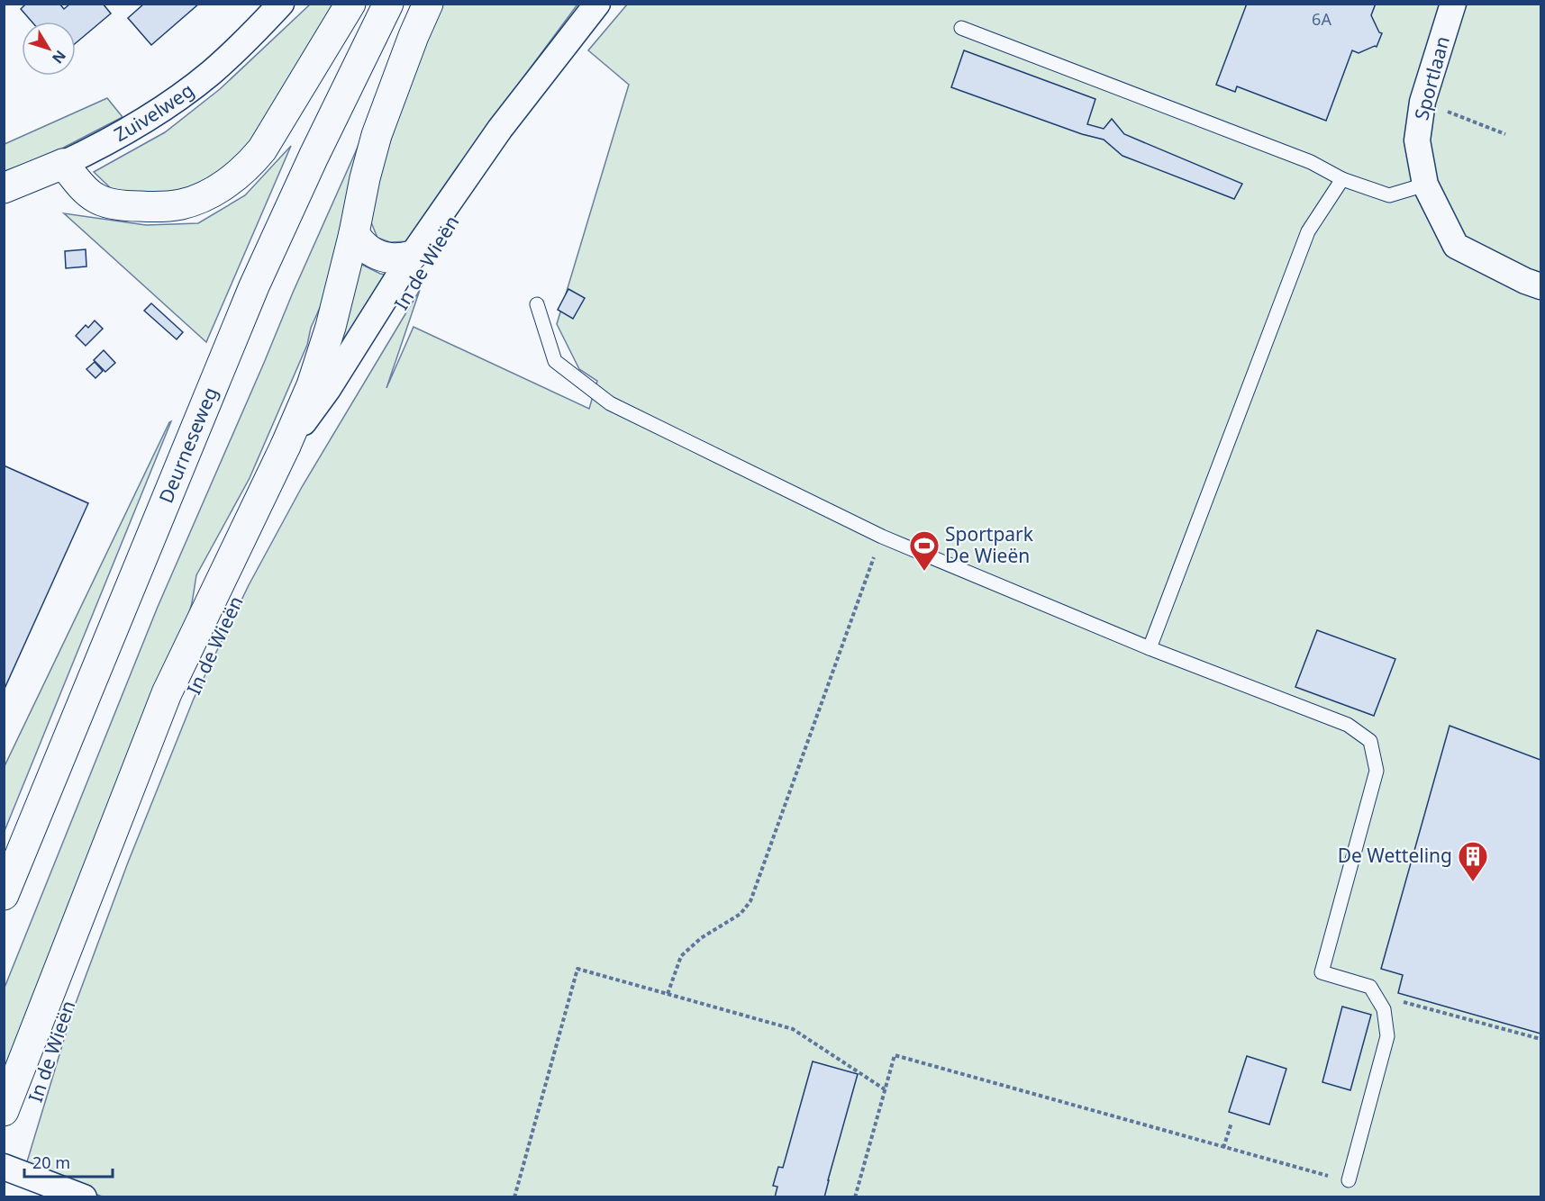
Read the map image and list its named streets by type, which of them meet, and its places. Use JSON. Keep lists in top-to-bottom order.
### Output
{
  "streets": {
    "main road": ["Zuivelweg", "In de Wieën", "Deurneseweg"],
    "street": ["Sportlaan"]
  },
  "places": {
    "sports": ["Sportpark De Wieën"],
    "building": ["De Wetteling"]
  },
  "house_numbers": ["6A"],
  "scale_bar": "20 m",
  "north": "bottom right"
}
